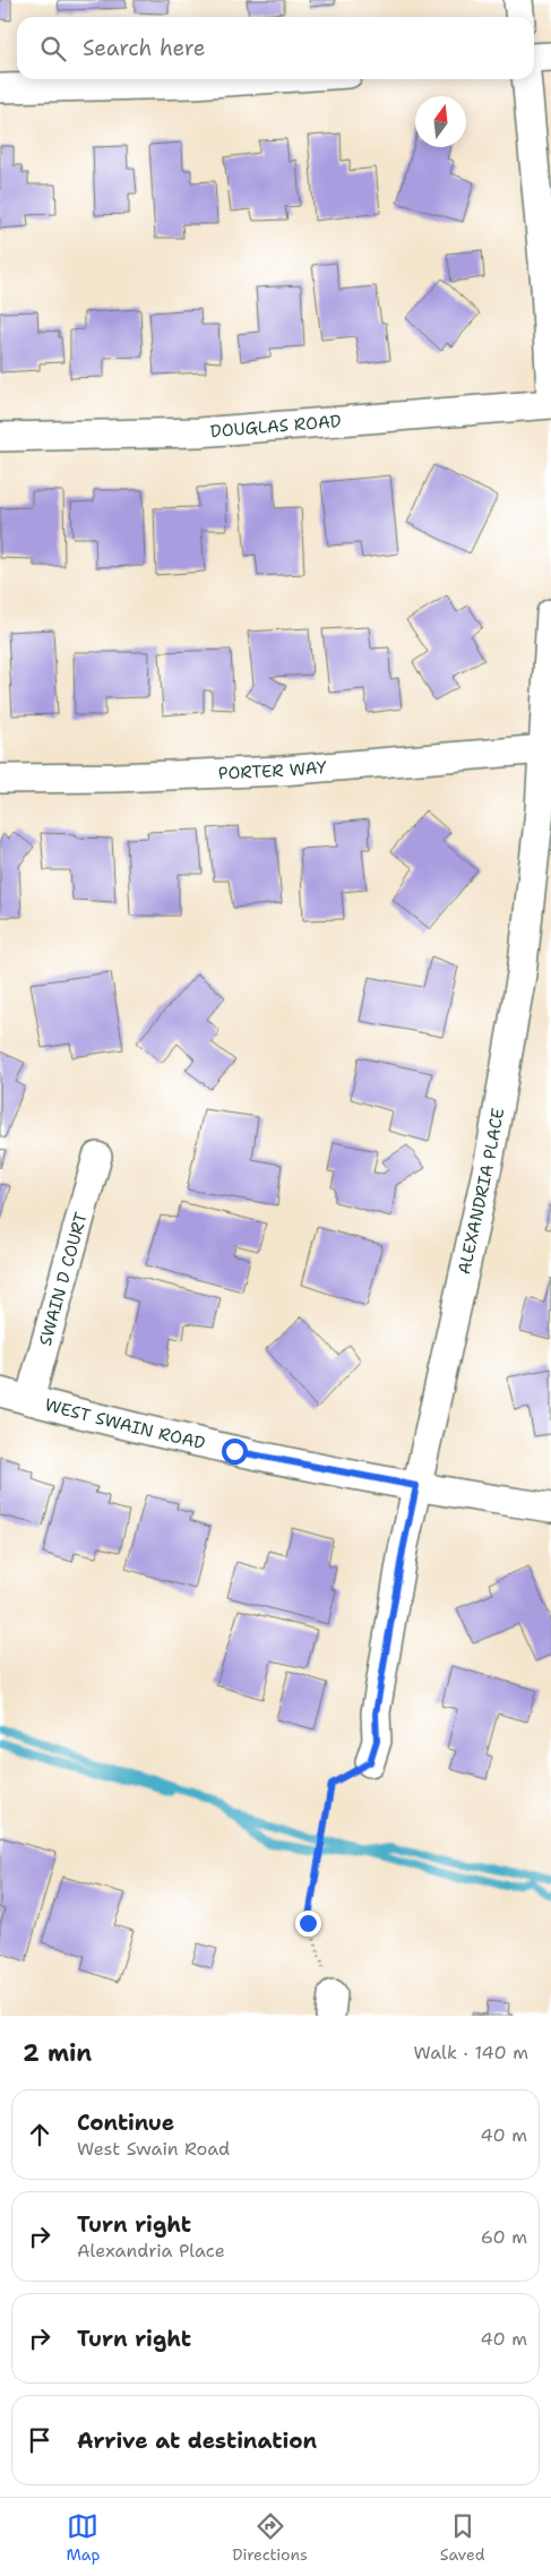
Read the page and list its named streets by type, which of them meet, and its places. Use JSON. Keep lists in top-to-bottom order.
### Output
{
  "streets": {
    "street": [
      "DOUGLAS ROAD",
      "PORTER WAY",
      "ALEXANDRIA PLACE",
      "SWAIN D COURT",
      "WEST SWAIN ROAD"
    ]
  },
  "crossings": [
    ["PORTER WAY", "ALEXANDRIA PLACE"],
    ["ALEXANDRIA PLACE", "WEST SWAIN ROAD"],
    ["SWAIN D COURT", "WEST SWAIN ROAD"]
  ],
  "north": "top",
  "page": {
    "search": "Search here",
    "heading": ["2 min", "Walk · 140 m"],
    "list": [
      ["Continue", "West Swain Road", "40 m"],
      ["Turn right", "Alexandria Place", "60 m"],
      ["Turn right", "40 m"],
      "Arrive at destination"
    ],
    "nav": ["Map", "Directions", "Saved"]
  }
}
